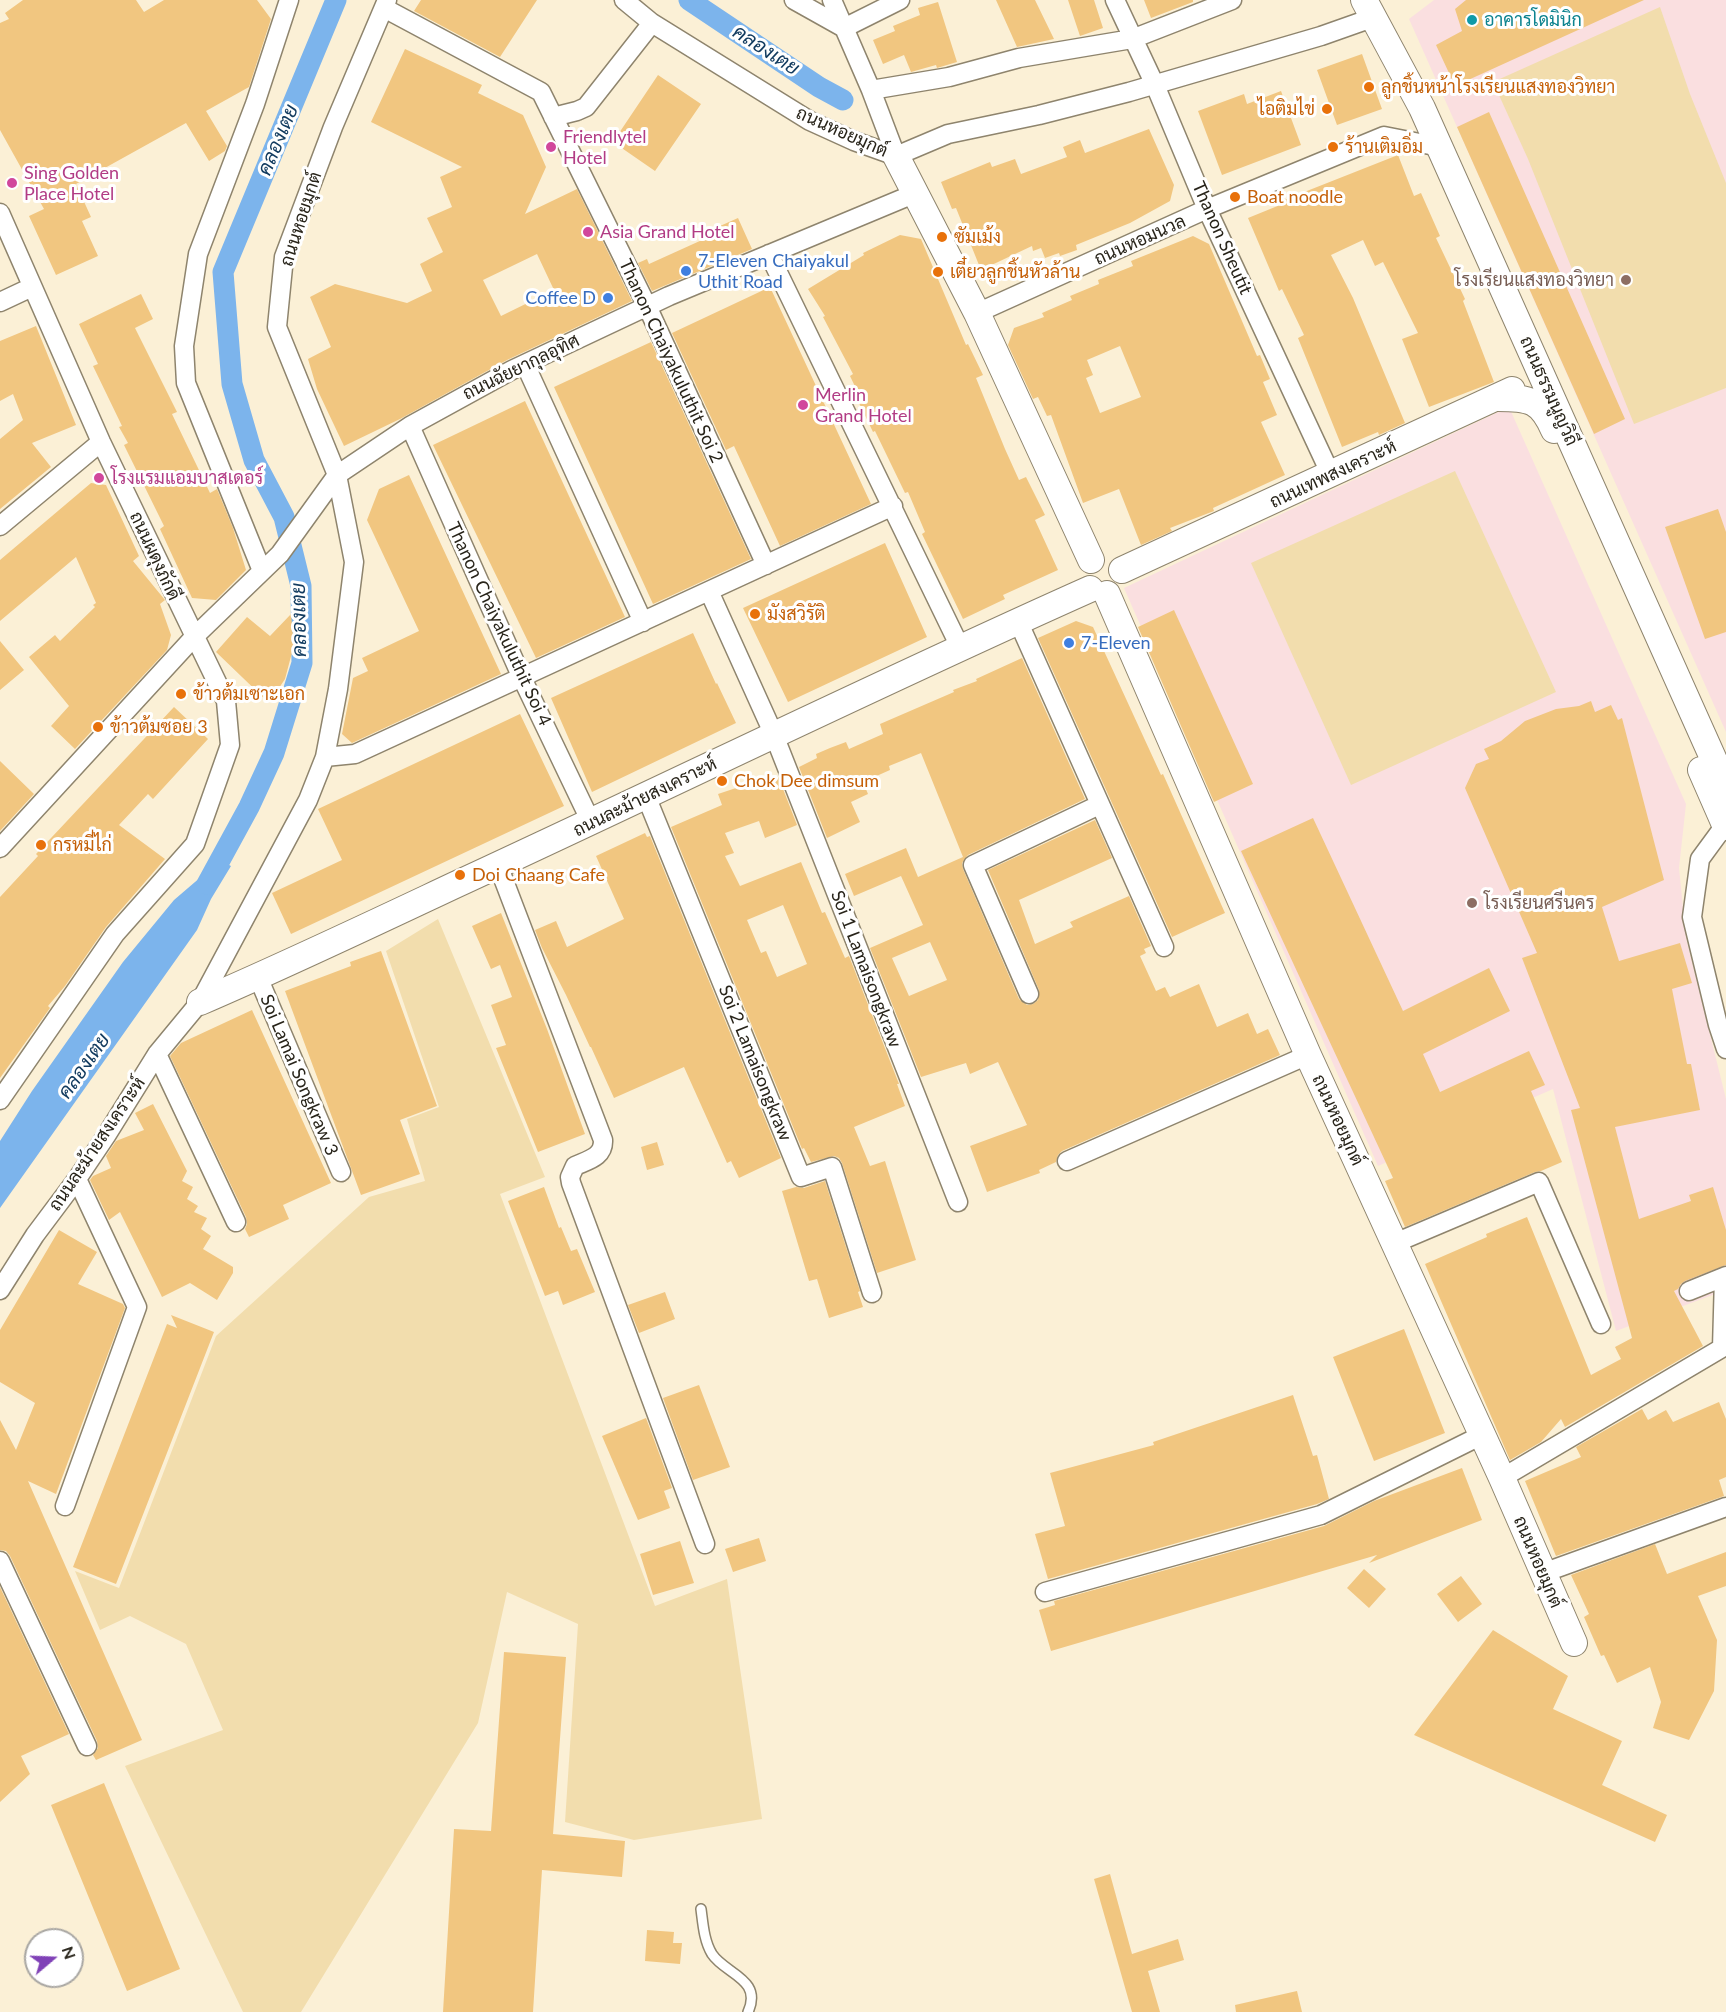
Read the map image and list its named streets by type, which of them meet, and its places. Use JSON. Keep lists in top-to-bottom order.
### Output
{
  "streets": {
    "street": [
      "ถนนหอยมุกต์",
      "Thanon Sheutit",
      "ถนนหอมนวล",
      "Thanon Chaiyakuluthit Soi 2",
      "ถนนฉัยยากุลอุทิศ",
      "ถนนธรรมนูญวิถี",
      "ถนนเทพสงเคราะห์",
      "ถนนผดุงภักดี",
      "Thanon Chaiyakuluthit Soi 4",
      "ถนนละม้ายสงเคราะห์",
      "Soi 1 Lamaisongkraw",
      "Soi 2 Lamaisongkraw",
      "Soi Lamai Songkraw 3"
    ]
  },
  "crossings": [
    ["ถนนหอยมุกต์", "ถนนหอมนวล"],
    ["ถนนหอยมุกต์", "Thanon Chaiyakuluthit Soi 2"],
    ["ถนนหอยมุกต์", "ถนนฉัยยากุลอุทิศ"],
    ["ถนนหอยมุกต์", "ถนนเทพสงเคราะห์"],
    ["ถนนหอยมุกต์", "ถนนละม้ายสงเคราะห์"],
    ["Thanon Sheutit", "ถนนหอมนวล"],
    ["Thanon Sheutit", "ถนนเทพสงเคราะห์"],
    ["ถนนหอมนวล", "ถนนธรรมนูญวิถี"],
    ["Thanon Chaiyakuluthit Soi 2", "ถนนฉัยยากุลอุทิศ"],
    ["ถนนฉัยยากุลอุทิศ", "ถนนผดุงภักดี"],
    ["ถนนฉัยยากุลอุทิศ", "Thanon Chaiyakuluthit Soi 4"],
    ["ถนนฉัยยากุลอุทิศ", "ถนนละม้ายสงเคราะห์"],
    ["ถนนธรรมนูญวิถี", "ถนนเทพสงเคราะห์"],
    ["ถนนเทพสงเคราะห์", "ถนนละม้ายสงเคราะห์"],
    ["Thanon Chaiyakuluthit Soi 4", "ถนนละม้ายสงเคราะห์"],
    ["ถนนละม้ายสงเคราะห์", "Soi 1 Lamaisongkraw"],
    ["ถนนละม้ายสงเคราะห์", "Soi 2 Lamaisongkraw"],
    ["ถนนละม้ายสงเคราะห์", "Soi Lamai Songkraw 3"]
  ],
  "water": ["คลองเตย"],
  "places": [
    "อาคารโดมินิก",
    "ลูกชิ้นหน้าโรงเรียนแสงทองวิทยา",
    "ไอติมไข่",
    "Friendlytel Hotel",
    "ร้านเติมอิ่ม",
    "Sing Golden Place Hotel",
    "Boat noodle",
    "Asia Grand Hotel",
    "ซัมเม้ง",
    "7-Eleven Chaiyakul Uthit Road",
    "เตี๋ยวลูกชิ้นหัวล้าน",
    "โรงเรียนแสงทองวิทยา",
    "Coffee D",
    "Merlin Grand Hotel",
    "โรงแรมแอมบาสเดอร์",
    "มังสวิรัติ",
    "7-Eleven",
    "ข้าวต้มเซาะเอก",
    "ข้าวต้มซอย 3",
    "Chok Dee dimsum",
    "กรหมี่ไก่",
    "Doi Chaang Cafe",
    "โรงเรียนศรีนคร"
  ],
  "north": "right"
}
